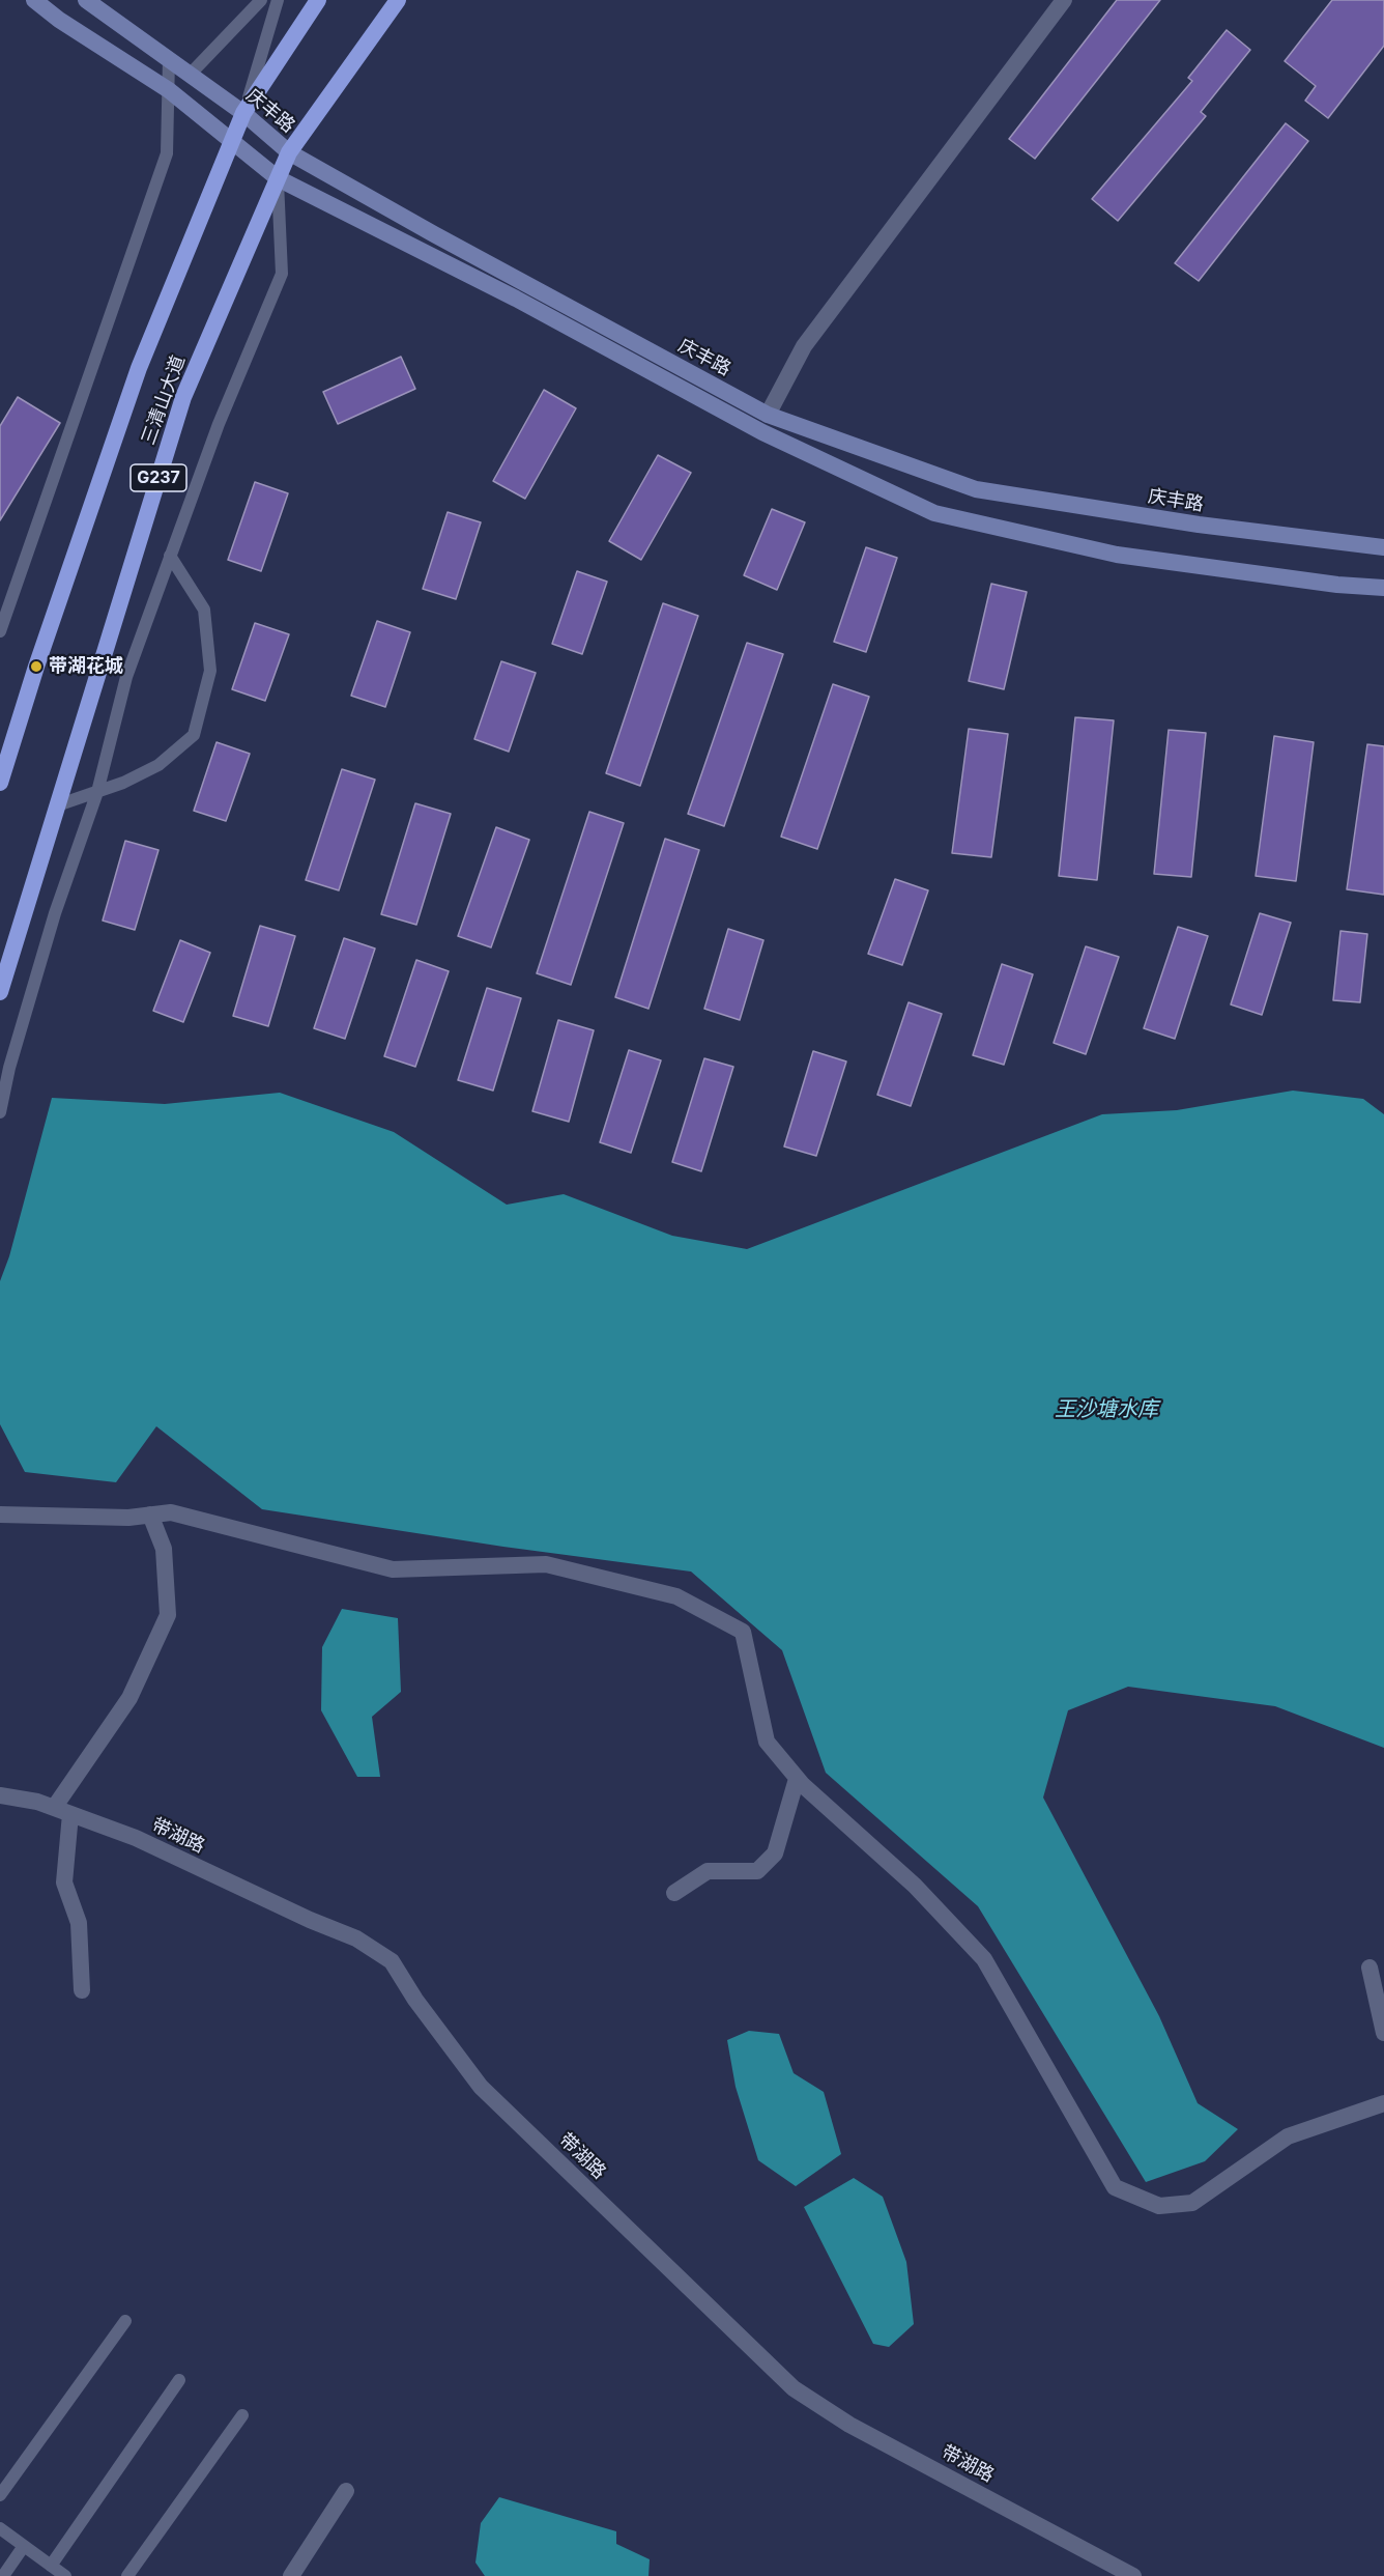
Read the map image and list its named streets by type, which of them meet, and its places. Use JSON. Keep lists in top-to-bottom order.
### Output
{
  "streets": {
    "highway": ["三清山大道", "G237"],
    "main road": ["庆丰路"],
    "street": ["带湖路"]
  },
  "crossings": [
    ["庆丰路", "三清山大道"]
  ],
  "water": ["王沙塘水库"],
  "places": ["带湖花城"]
}
